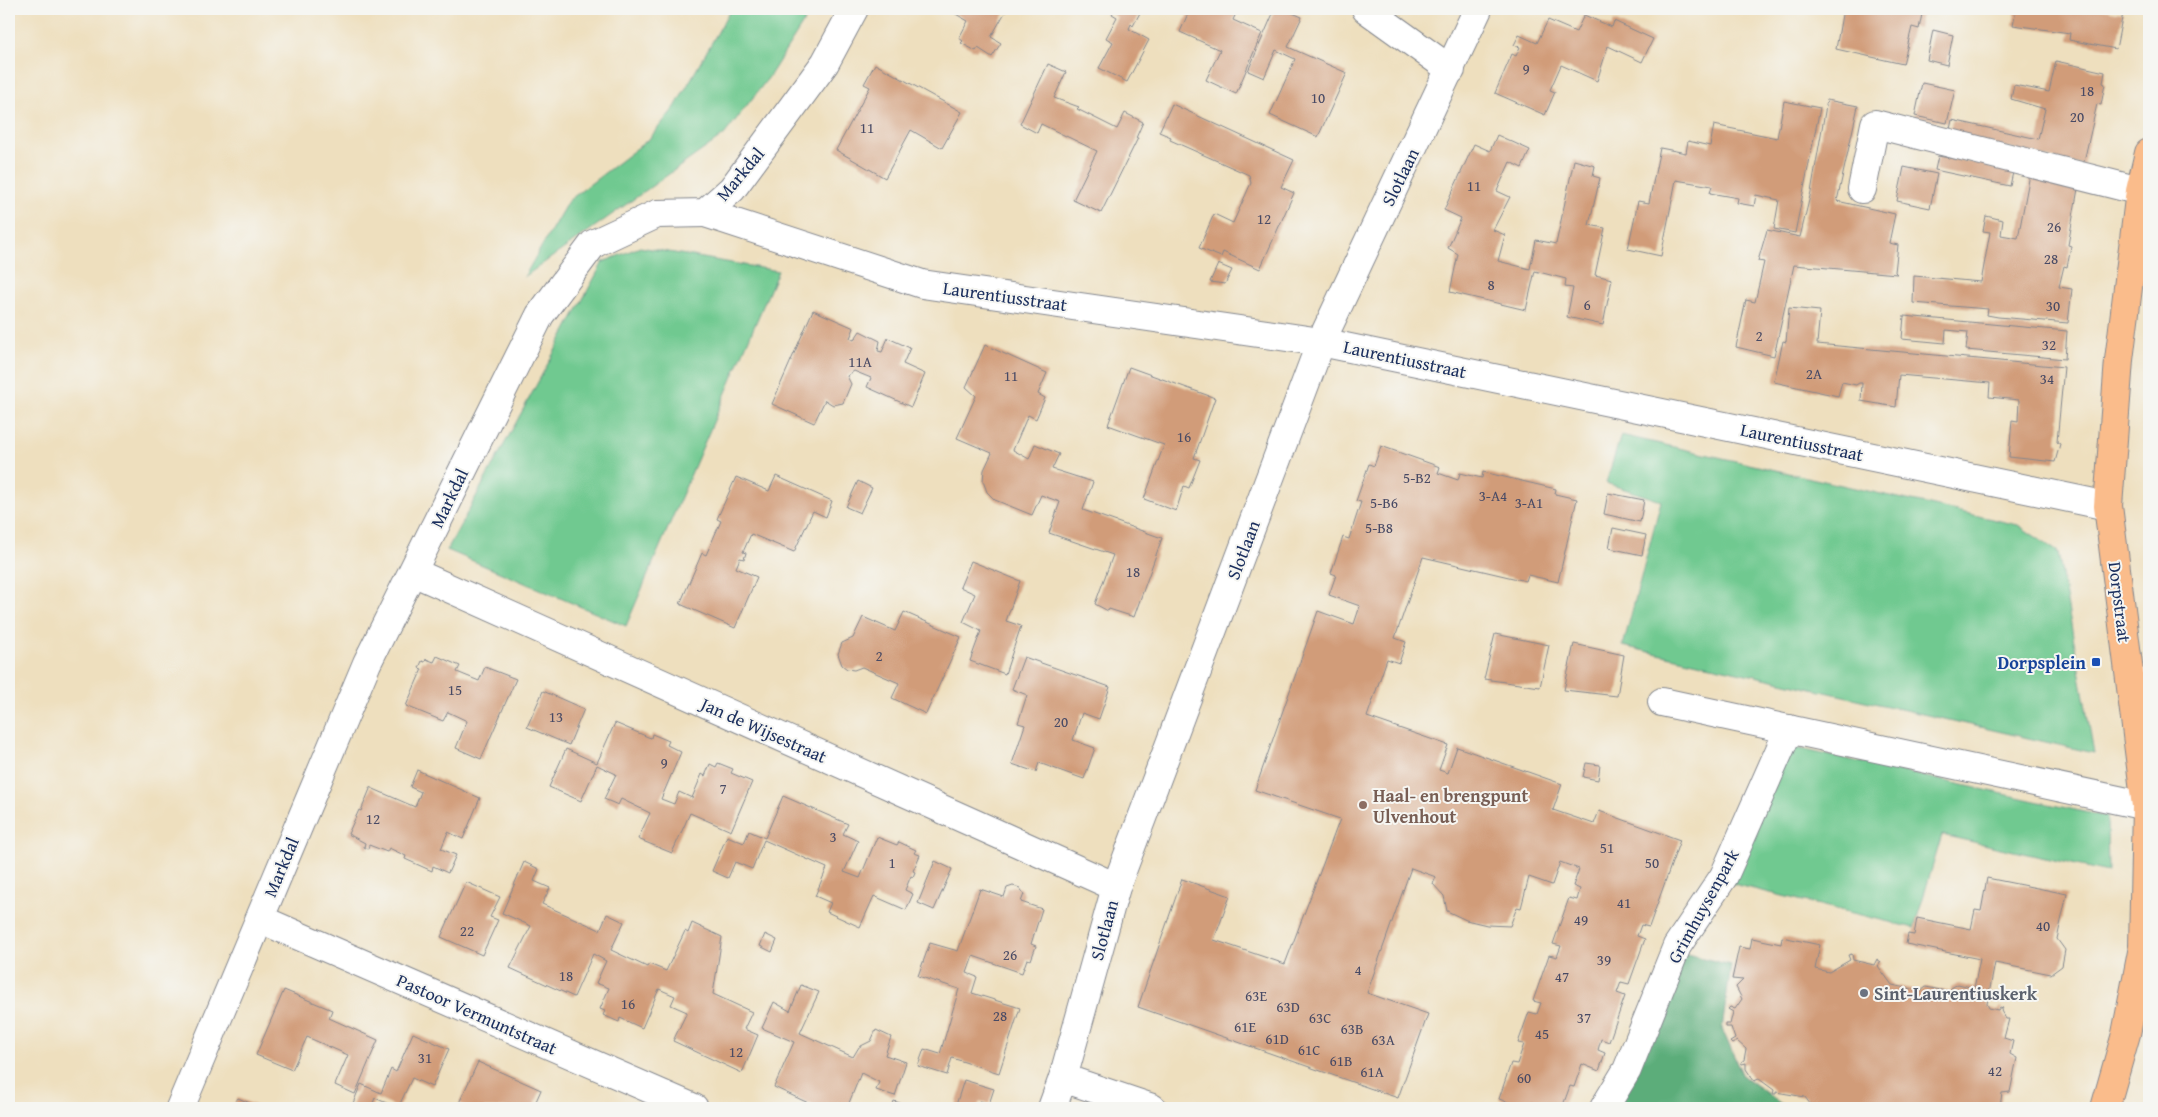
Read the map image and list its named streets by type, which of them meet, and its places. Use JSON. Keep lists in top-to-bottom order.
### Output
{
  "streets": {
    "main road": ["Dorpstraat"],
    "street": [
      "Markdal",
      "Slotlaan",
      "Laurentiusstraat",
      "Jan de Wijsestraat",
      "Grimhuysenpark",
      "Pastoor Vermuntstraat"
    ]
  },
  "crossings": [
    ["Markdal", "Laurentiusstraat"],
    ["Markdal", "Jan de Wijsestraat"],
    ["Markdal", "Pastoor Vermuntstraat"],
    ["Slotlaan", "Laurentiusstraat"],
    ["Slotlaan", "Jan de Wijsestraat"],
    ["Laurentiusstraat", "Dorpstraat"]
  ],
  "places": {
    "transit": ["Dorpsplein"],
    "other": ["Haal- en brengpunt Ulvenhout", "Sint-Laurentiuskerk"]
  },
  "house_numbers": [
    "9",
    "18",
    "10",
    "20",
    "11",
    "11",
    "12",
    "26",
    "28",
    "8",
    "6",
    "30",
    "2",
    "32",
    "11A",
    "2A",
    "11",
    "34",
    "16",
    "5-B2",
    "3-A4",
    "5-B6",
    "3-A1",
    "5-B8",
    "18",
    "2",
    "15",
    "13",
    "20",
    "9",
    "7",
    "12",
    "3",
    "51",
    "1",
    "50",
    "41",
    "49",
    "40",
    "22",
    "26",
    "39",
    "4",
    "18",
    "47",
    "63E",
    "16",
    "63D",
    "28",
    "63C",
    "37",
    "61E",
    "63B",
    "45",
    "61D",
    "63A",
    "61C",
    "12",
    "31",
    "61B",
    "42",
    "61A",
    "60"
  ]
}
